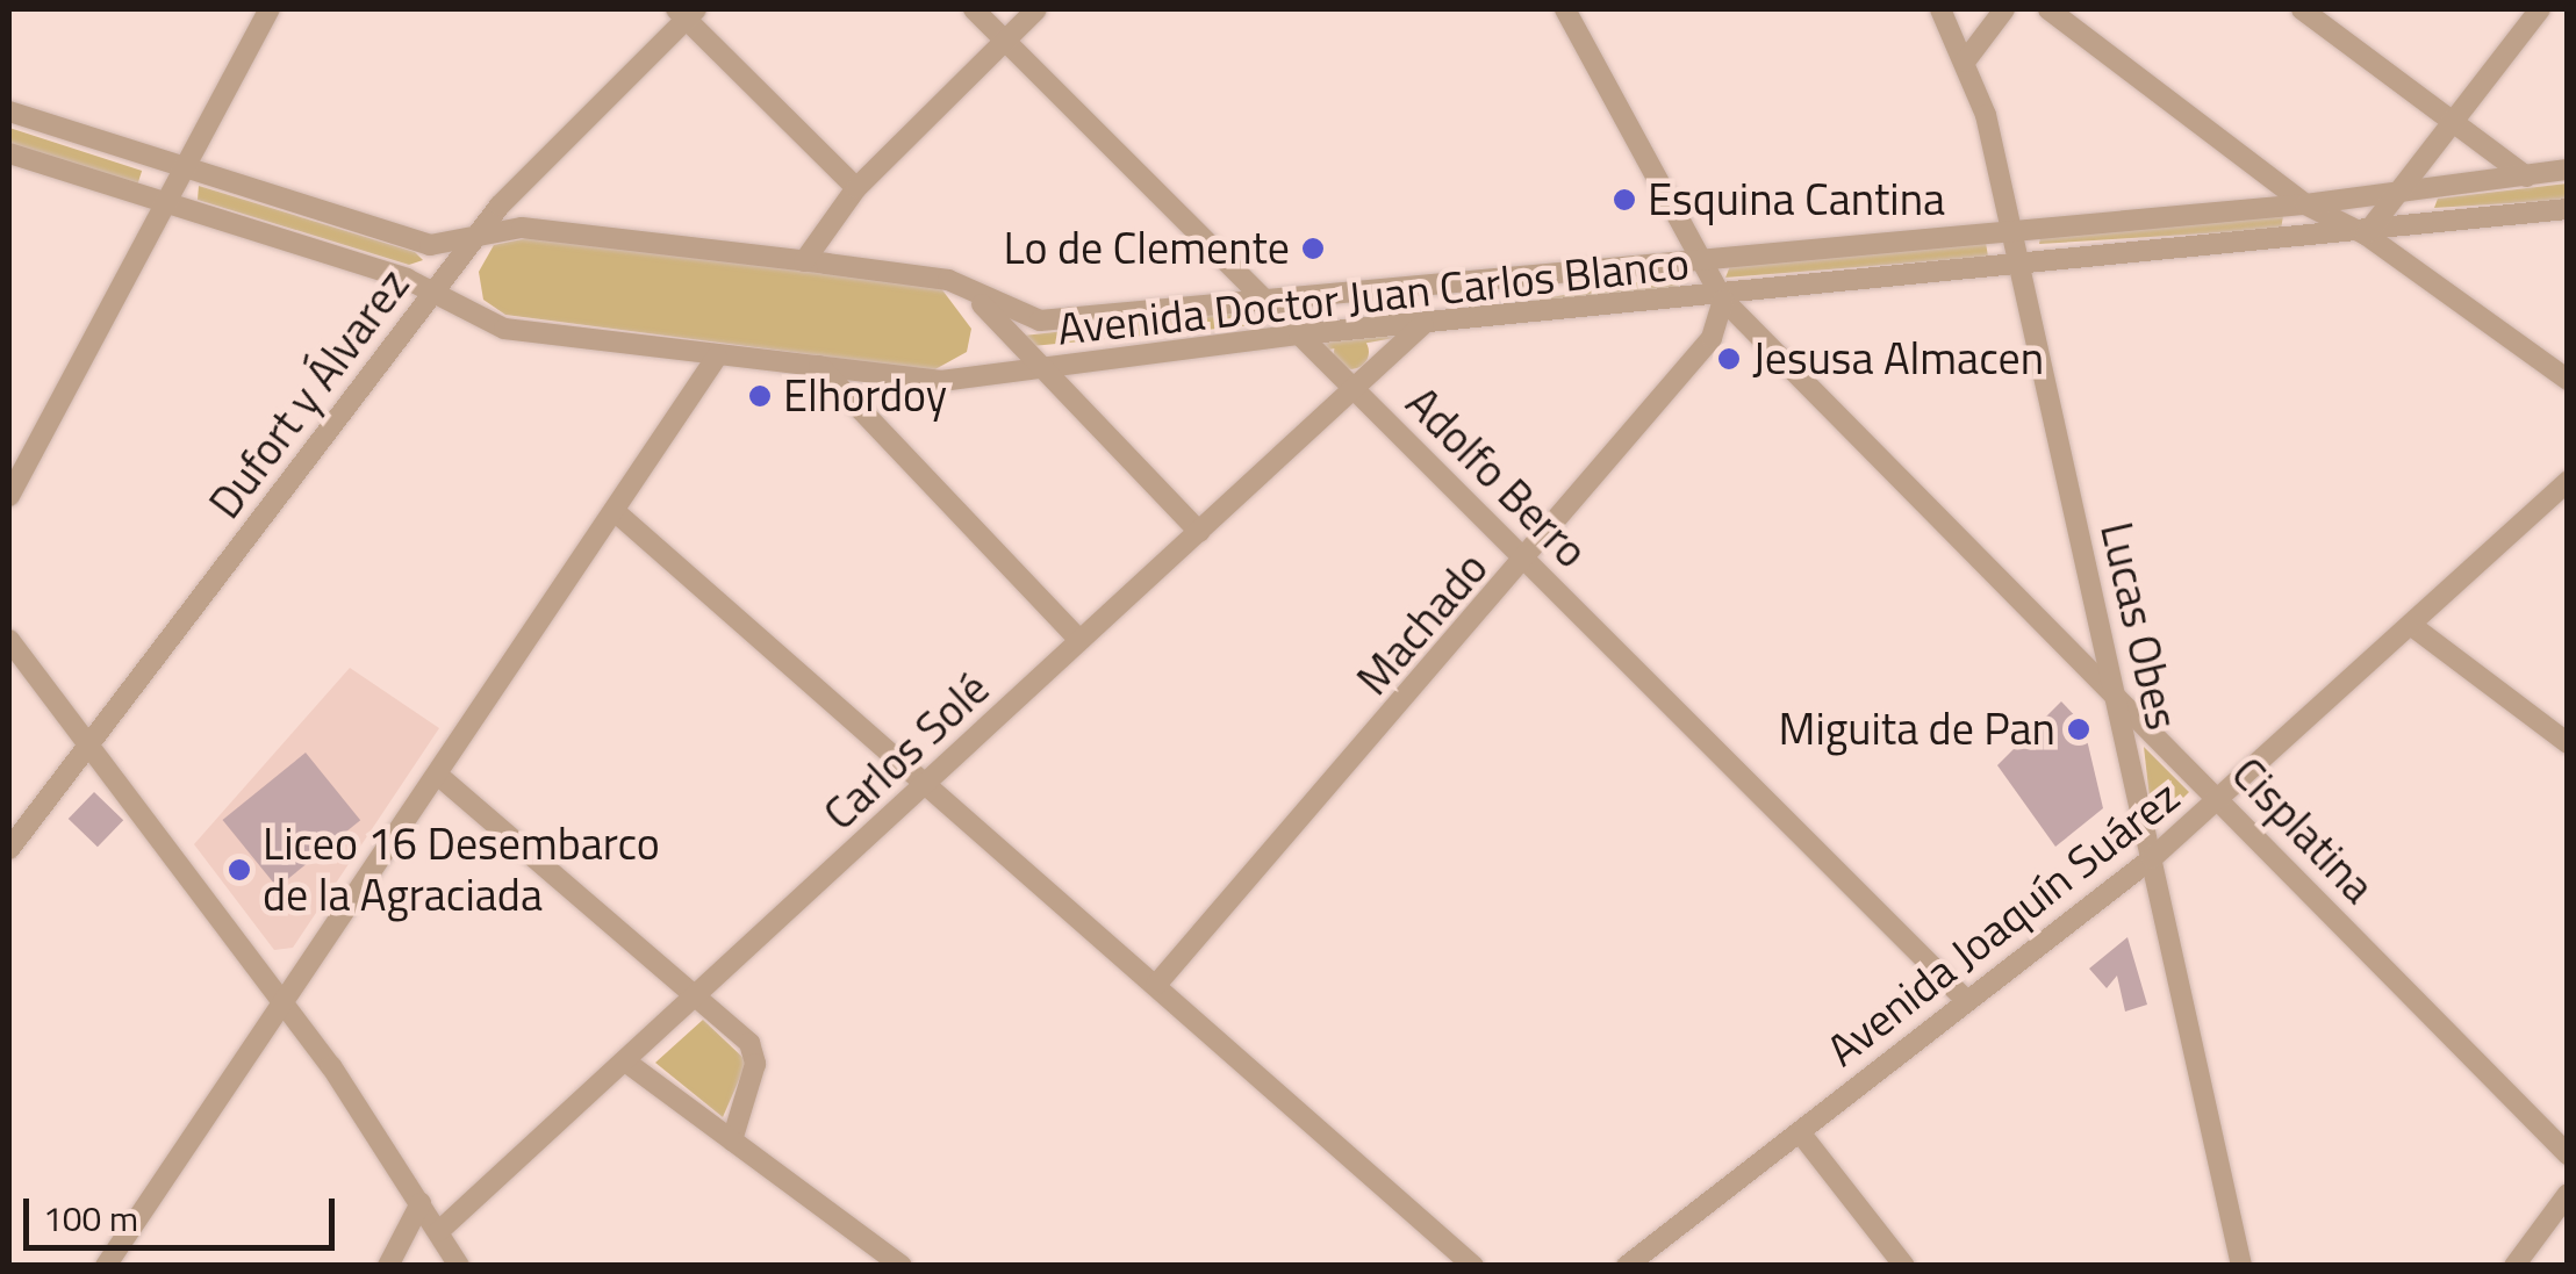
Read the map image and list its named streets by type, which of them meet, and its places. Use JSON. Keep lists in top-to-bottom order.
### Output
{
  "streets": {
    "street": [
      "Avenida Doctor Juan Carlos Blanco",
      "Dufort y Álvarez",
      "Adolfo Berro",
      "Machado",
      "Lucas Obes",
      "Carlos Solé",
      "Cisplatina",
      "Avenida Joaquín Suárez"
    ]
  },
  "crossings": [
    ["Avenida Doctor Juan Carlos Blanco", "Dufort y Álvarez"],
    ["Avenida Doctor Juan Carlos Blanco", "Adolfo Berro"],
    ["Avenida Doctor Juan Carlos Blanco", "Machado"],
    ["Avenida Doctor Juan Carlos Blanco", "Lucas Obes"],
    ["Avenida Doctor Juan Carlos Blanco", "Carlos Solé"],
    ["Avenida Doctor Juan Carlos Blanco", "Cisplatina"],
    ["Adolfo Berro", "Machado"],
    ["Adolfo Berro", "Carlos Solé"],
    ["Adolfo Berro", "Avenida Joaquín Suárez"],
    ["Machado", "Cisplatina"],
    ["Lucas Obes", "Cisplatina"],
    ["Lucas Obes", "Avenida Joaquín Suárez"],
    ["Cisplatina", "Avenida Joaquín Suárez"]
  ],
  "places": [
    "Esquina Cantina",
    "Lo de Clemente",
    "Jesusa Almacen",
    "Elhordoy",
    "Miguita de Pan",
    "Liceo 16 Desembarco de la Agraciada"
  ],
  "scale_bar": "100 m"
}
